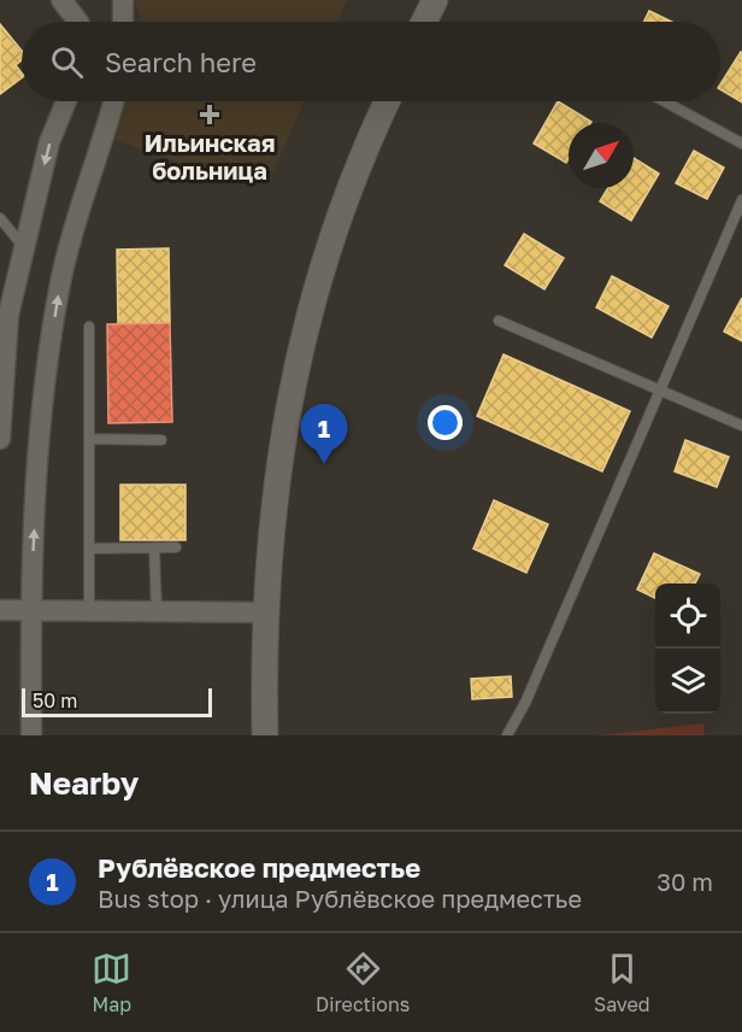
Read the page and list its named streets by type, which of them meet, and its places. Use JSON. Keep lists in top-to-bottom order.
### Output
{
  "places": {
    "health": ["Ильинская больница"]
  },
  "scale_bar": "50 m",
  "north": "top right",
  "page": {
    "search": "Search here",
    "pins": "1",
    "scale": "50 m",
    "heading": "Nearby",
    "list": [
      {
        "mark": "1",
        "name": "Рублёвское предместье",
        "note": "Bus stop · улица Рублёвское предместье",
        "value": "30 m"
      }
    ],
    "nav": ["Map", "Directions", "Saved"]
  }
}
